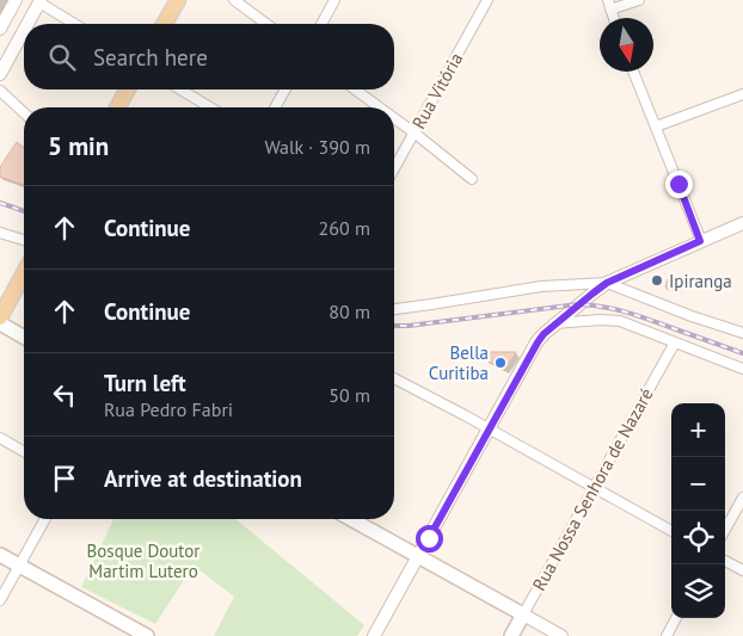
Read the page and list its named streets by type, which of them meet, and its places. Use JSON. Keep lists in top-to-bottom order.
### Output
{
  "streets": {
    "main road": ["Rua Nossa Senhora de Nazaré"],
    "street": ["Rua Vitória"]
  },
  "parks": ["Bosque Doutor Martim Lutero"],
  "places": ["Ipiranga", "Bella Curitiba"],
  "north": "bottom",
  "page": {
    "search": "Search here",
    "heading": ["5 min", "Walk · 390 m"],
    "list": [
      ["Continue", "260 m"],
      ["Continue", "80 m"],
      ["Turn left", "Rua Pedro Fabri", "50 m"],
      "Arrive at destination"
    ],
    "map_buttons": ["+", "−"]
  }
}
